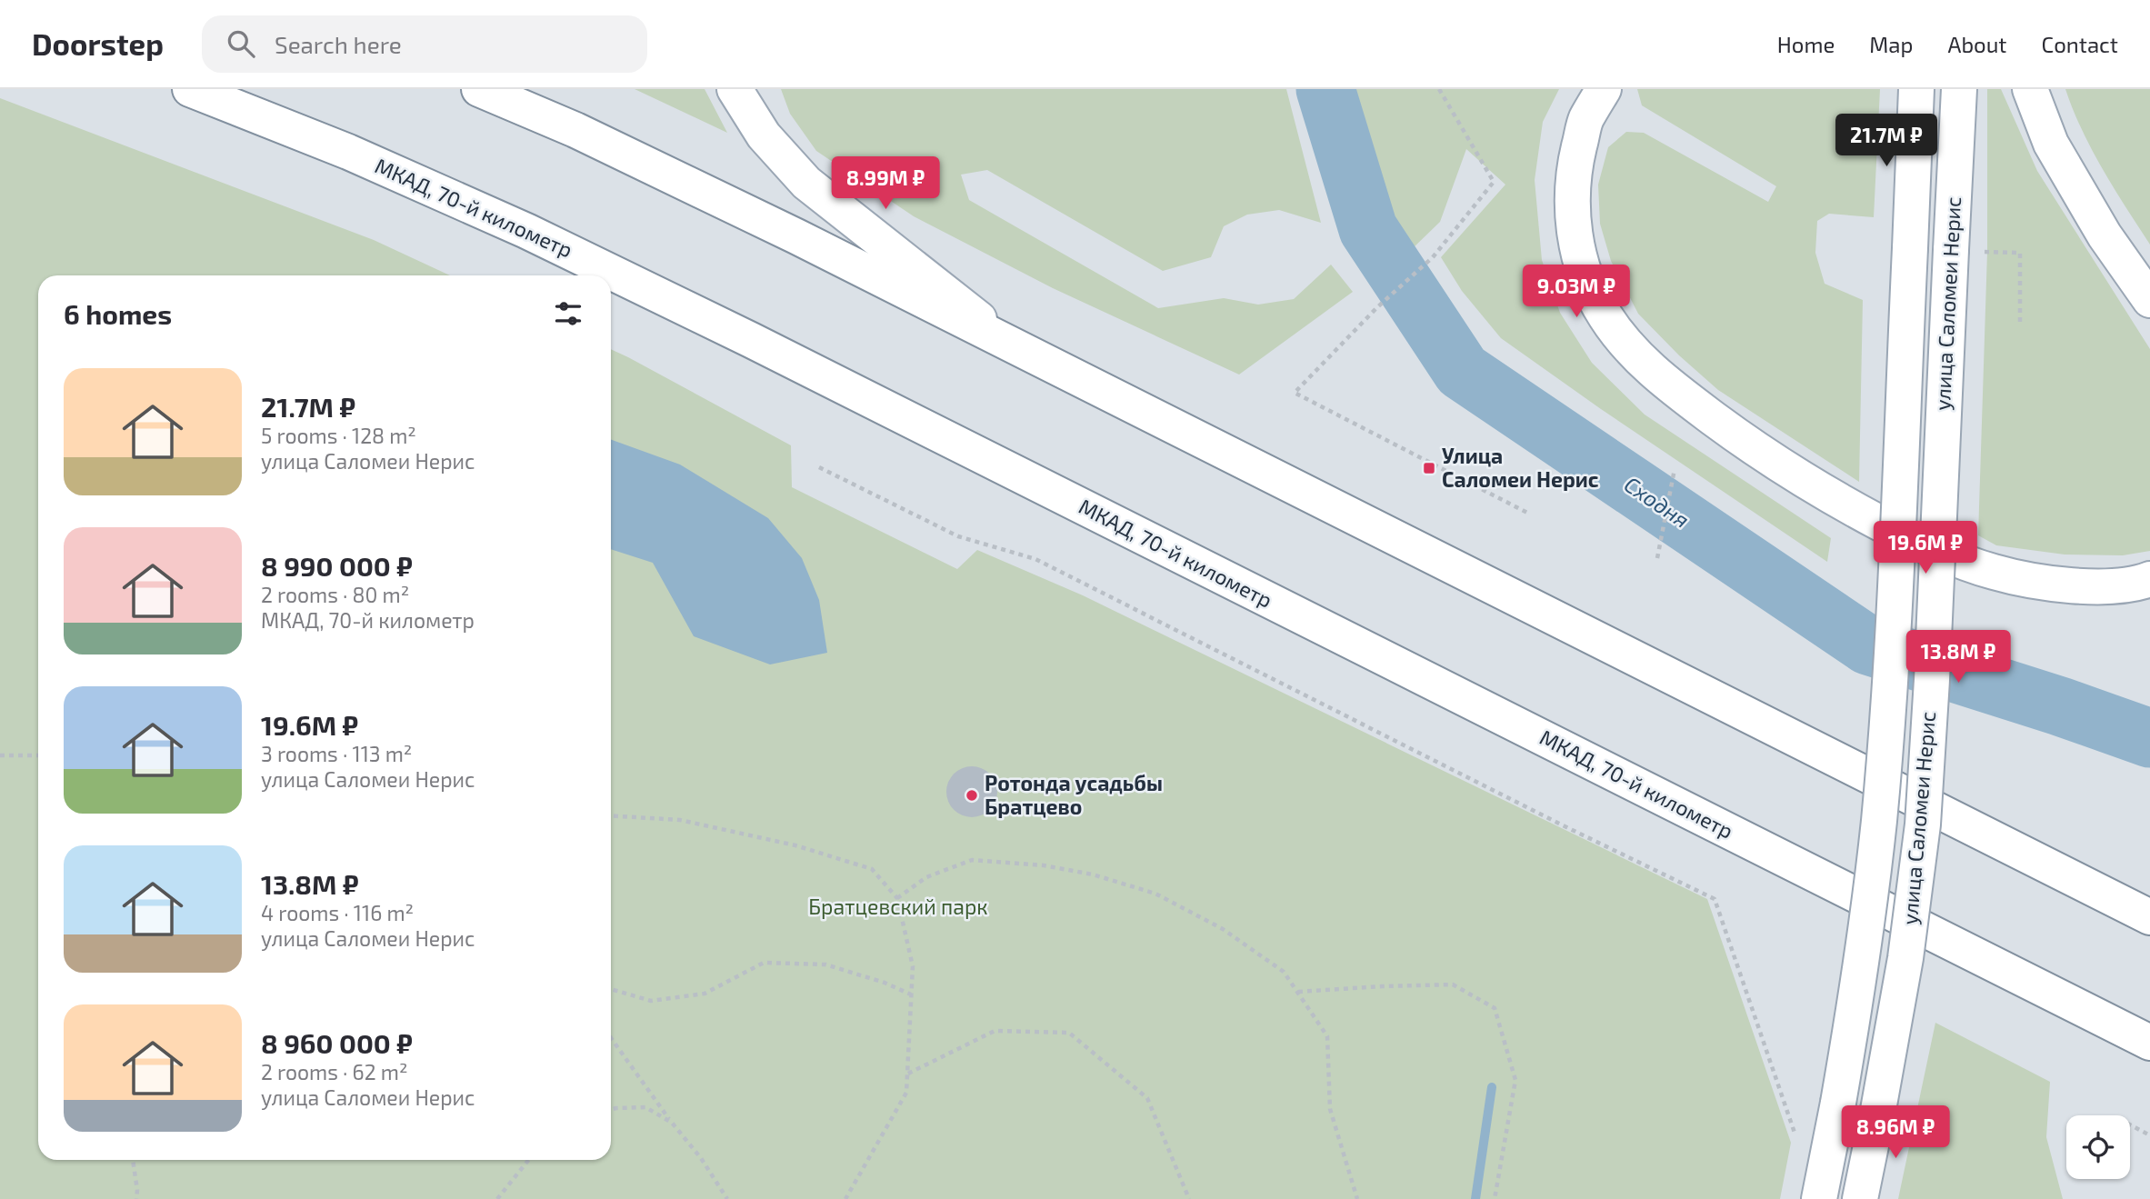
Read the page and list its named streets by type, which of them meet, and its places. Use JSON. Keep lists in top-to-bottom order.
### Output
{
  "streets": {
    "main road": ["МКАД, 70-й километр", "улица Саломеи Нерис"]
  },
  "water": ["Сходня"],
  "parks": ["Братцевский парк"],
  "places": {
    "transit": ["Улица Саломеи Нерис"],
    "other": ["Ротонда усадьбы Братцево"]
  },
  "page": {
    "header": "Doorstep",
    "search": "Search here",
    "nav": [
      "Home",
      "Map",
      "About",
      "Contact"
    ],
    "price": [
      "21.7M ₽",
      "8.99M ₽",
      "9.03M ₽",
      "19.6M ₽",
      "13.8M ₽",
      "8.96M ₽"
    ],
    "heading": "6 homes",
    "list": [
      {
        "name": "21.7M ₽",
        "note": "5 rooms · 128 m² · улица Саломеи Нерис"
      },
      {
        "name": "8 990 000 ₽",
        "note": "2 rooms · 80 m² · МКАД, 70-й километр"
      },
      {
        "name": "19.6M ₽",
        "note": "3 rooms · 113 m² · улица Саломеи Нерис"
      },
      {
        "name": "13.8M ₽",
        "note": "4 rooms · 116 m² · улица Саломеи Нерис"
      },
      {
        "name": "8 960 000 ₽",
        "note": "2 rooms · 62 m² · улица Саломеи Нерис"
      }
    ]
  }
}
